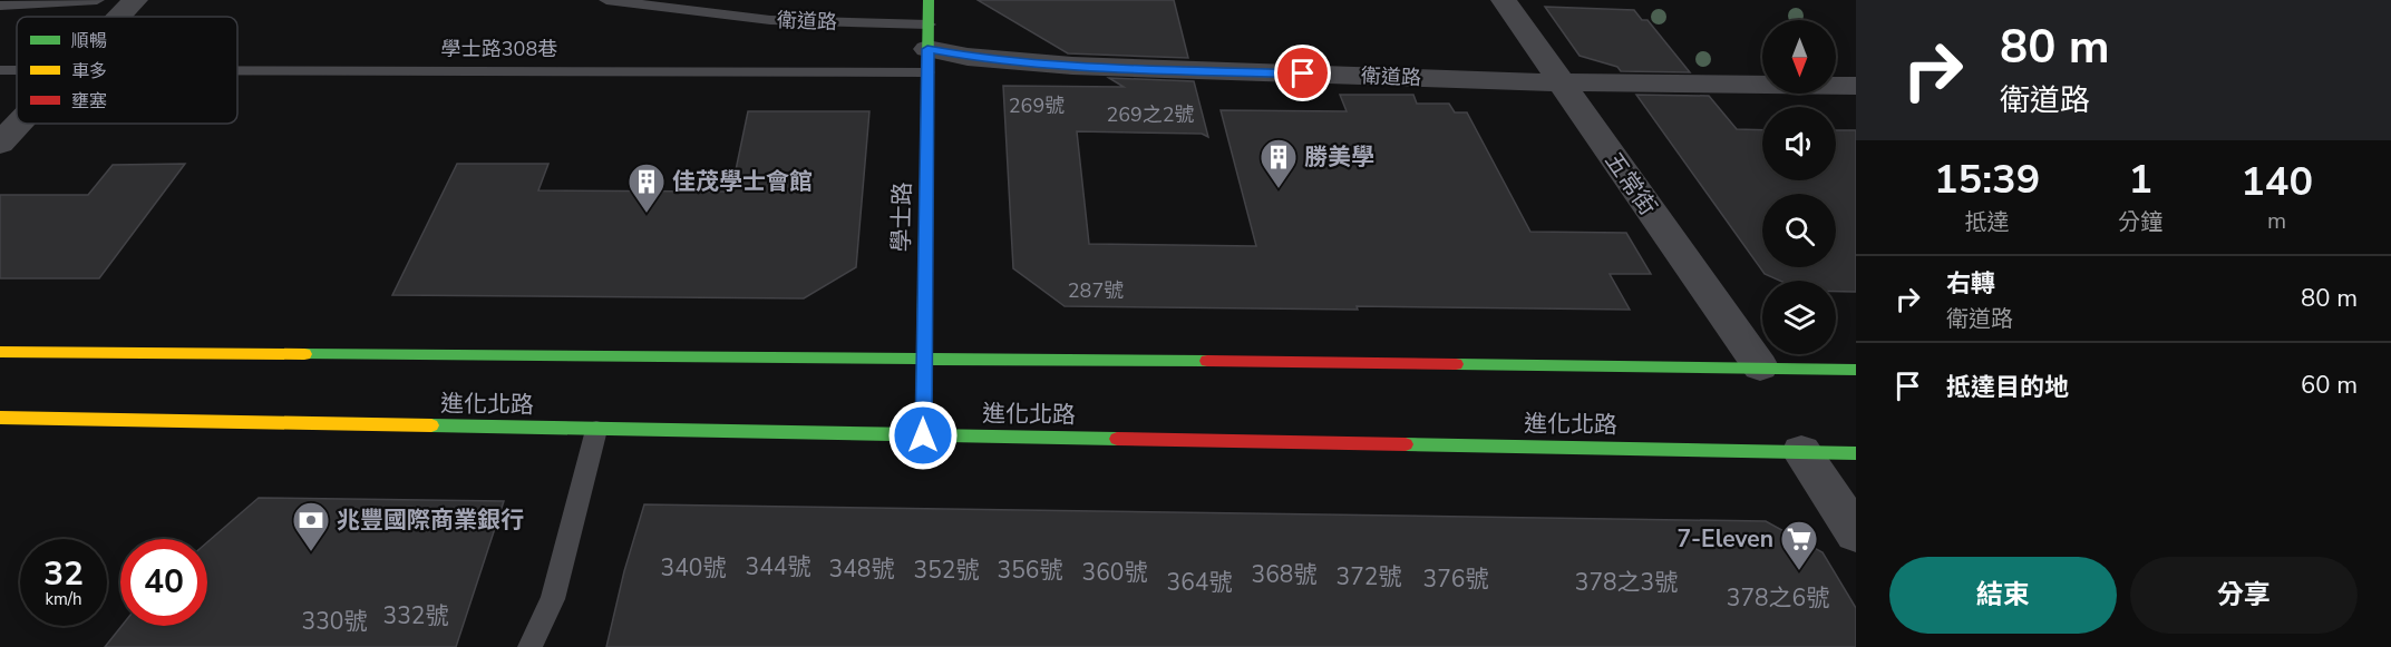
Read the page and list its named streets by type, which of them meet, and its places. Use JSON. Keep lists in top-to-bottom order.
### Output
{
  "streets": {
    "main road": ["學士路", "進化北路"],
    "street": ["衛道路", "五常街"],
    "lane": ["學士路308巷"]
  },
  "crossings": [
    ["衛道路", "學士路308巷"],
    ["衛道路", "五常街"],
    ["衛道路", "學士路"],
    ["學士路308巷", "學士路"],
    ["五常街", "進化北路"],
    ["學士路", "進化北路"]
  ],
  "places": {
    "building": ["勝美學", "佳茂學士會館"],
    "bank": ["兆豐國際商業銀行"],
    "supermarket": ["7-Eleven"]
  },
  "house_numbers": [
    "269號",
    "269之2號",
    "287號",
    "344號",
    "340號",
    "348號",
    "352號",
    "356號",
    "360號",
    "368號",
    "372號",
    "376號",
    "364號",
    "378之3號",
    "378之6號",
    "332號",
    "330號"
  ],
  "legend": ["順暢", "車多", "壅塞"],
  "north": "bottom",
  "page": {
    "turn": ["80 m", "衛道路"],
    "eta": [
      "15:39",
      "抵達",
      "1",
      "分鐘",
      "140",
      "m"
    ],
    "list": [
      {
        "name": "右轉",
        "note": "衛道路",
        "value": "80 m"
      },
      {
        "name": "抵達目的地",
        "value": "60 m"
      }
    ],
    "speed": "32 km/h",
    "limit": "40",
    "buttons": ["結束", "分享"]
  }
}
